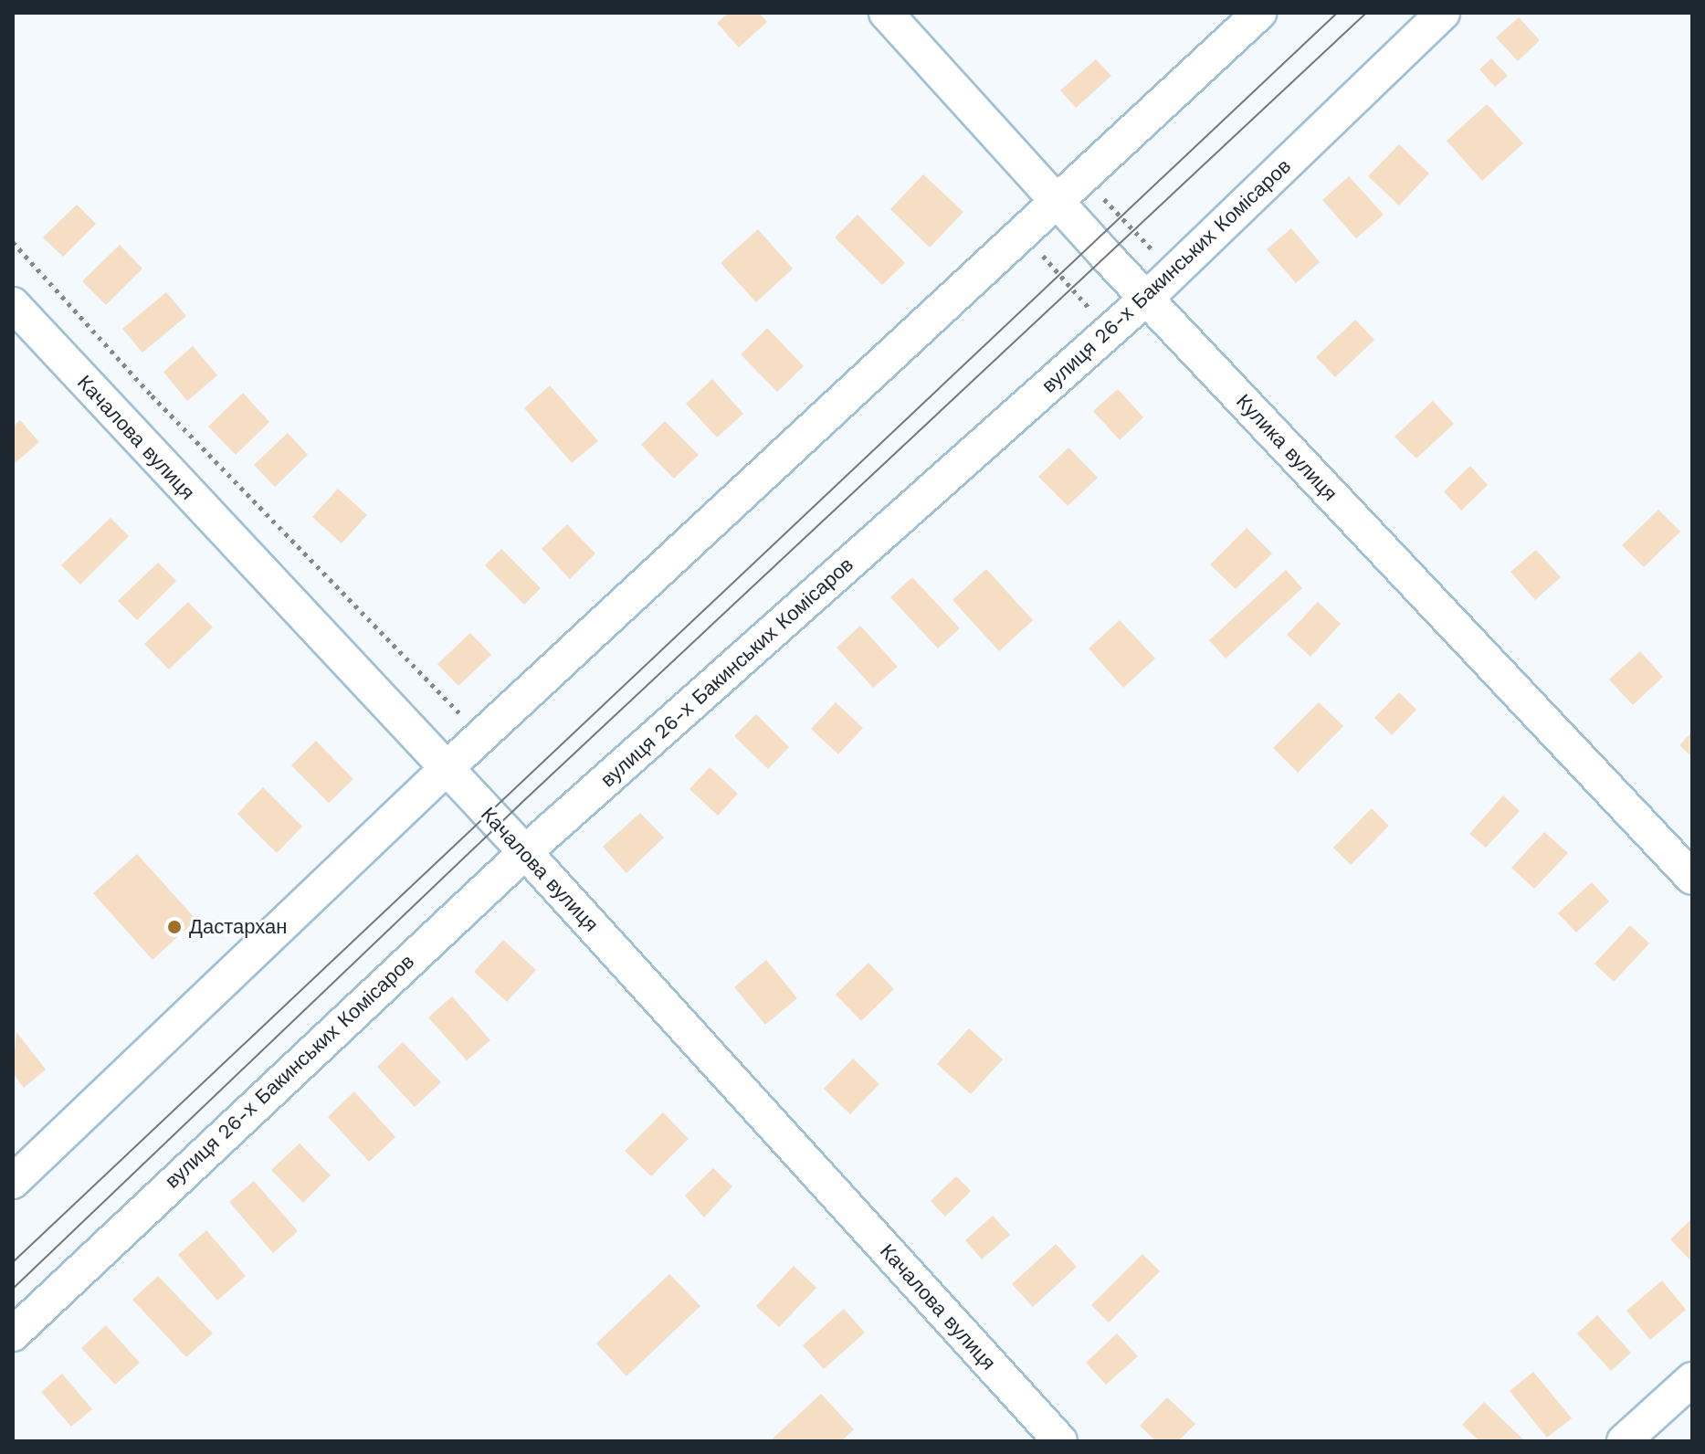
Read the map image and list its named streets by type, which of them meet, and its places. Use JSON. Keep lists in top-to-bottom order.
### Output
{
  "streets": {
    "street": ["вулиця 26-х Бакинських Комісаров", "Качалова вулиця", "Кулика вулиця"]
  },
  "crossings": [
    ["вулиця 26-х Бакинських Комісаров", "Качалова вулиця"],
    ["вулиця 26-х Бакинських Комісаров", "Кулика вулиця"]
  ],
  "places": ["Дастархан"]
}
